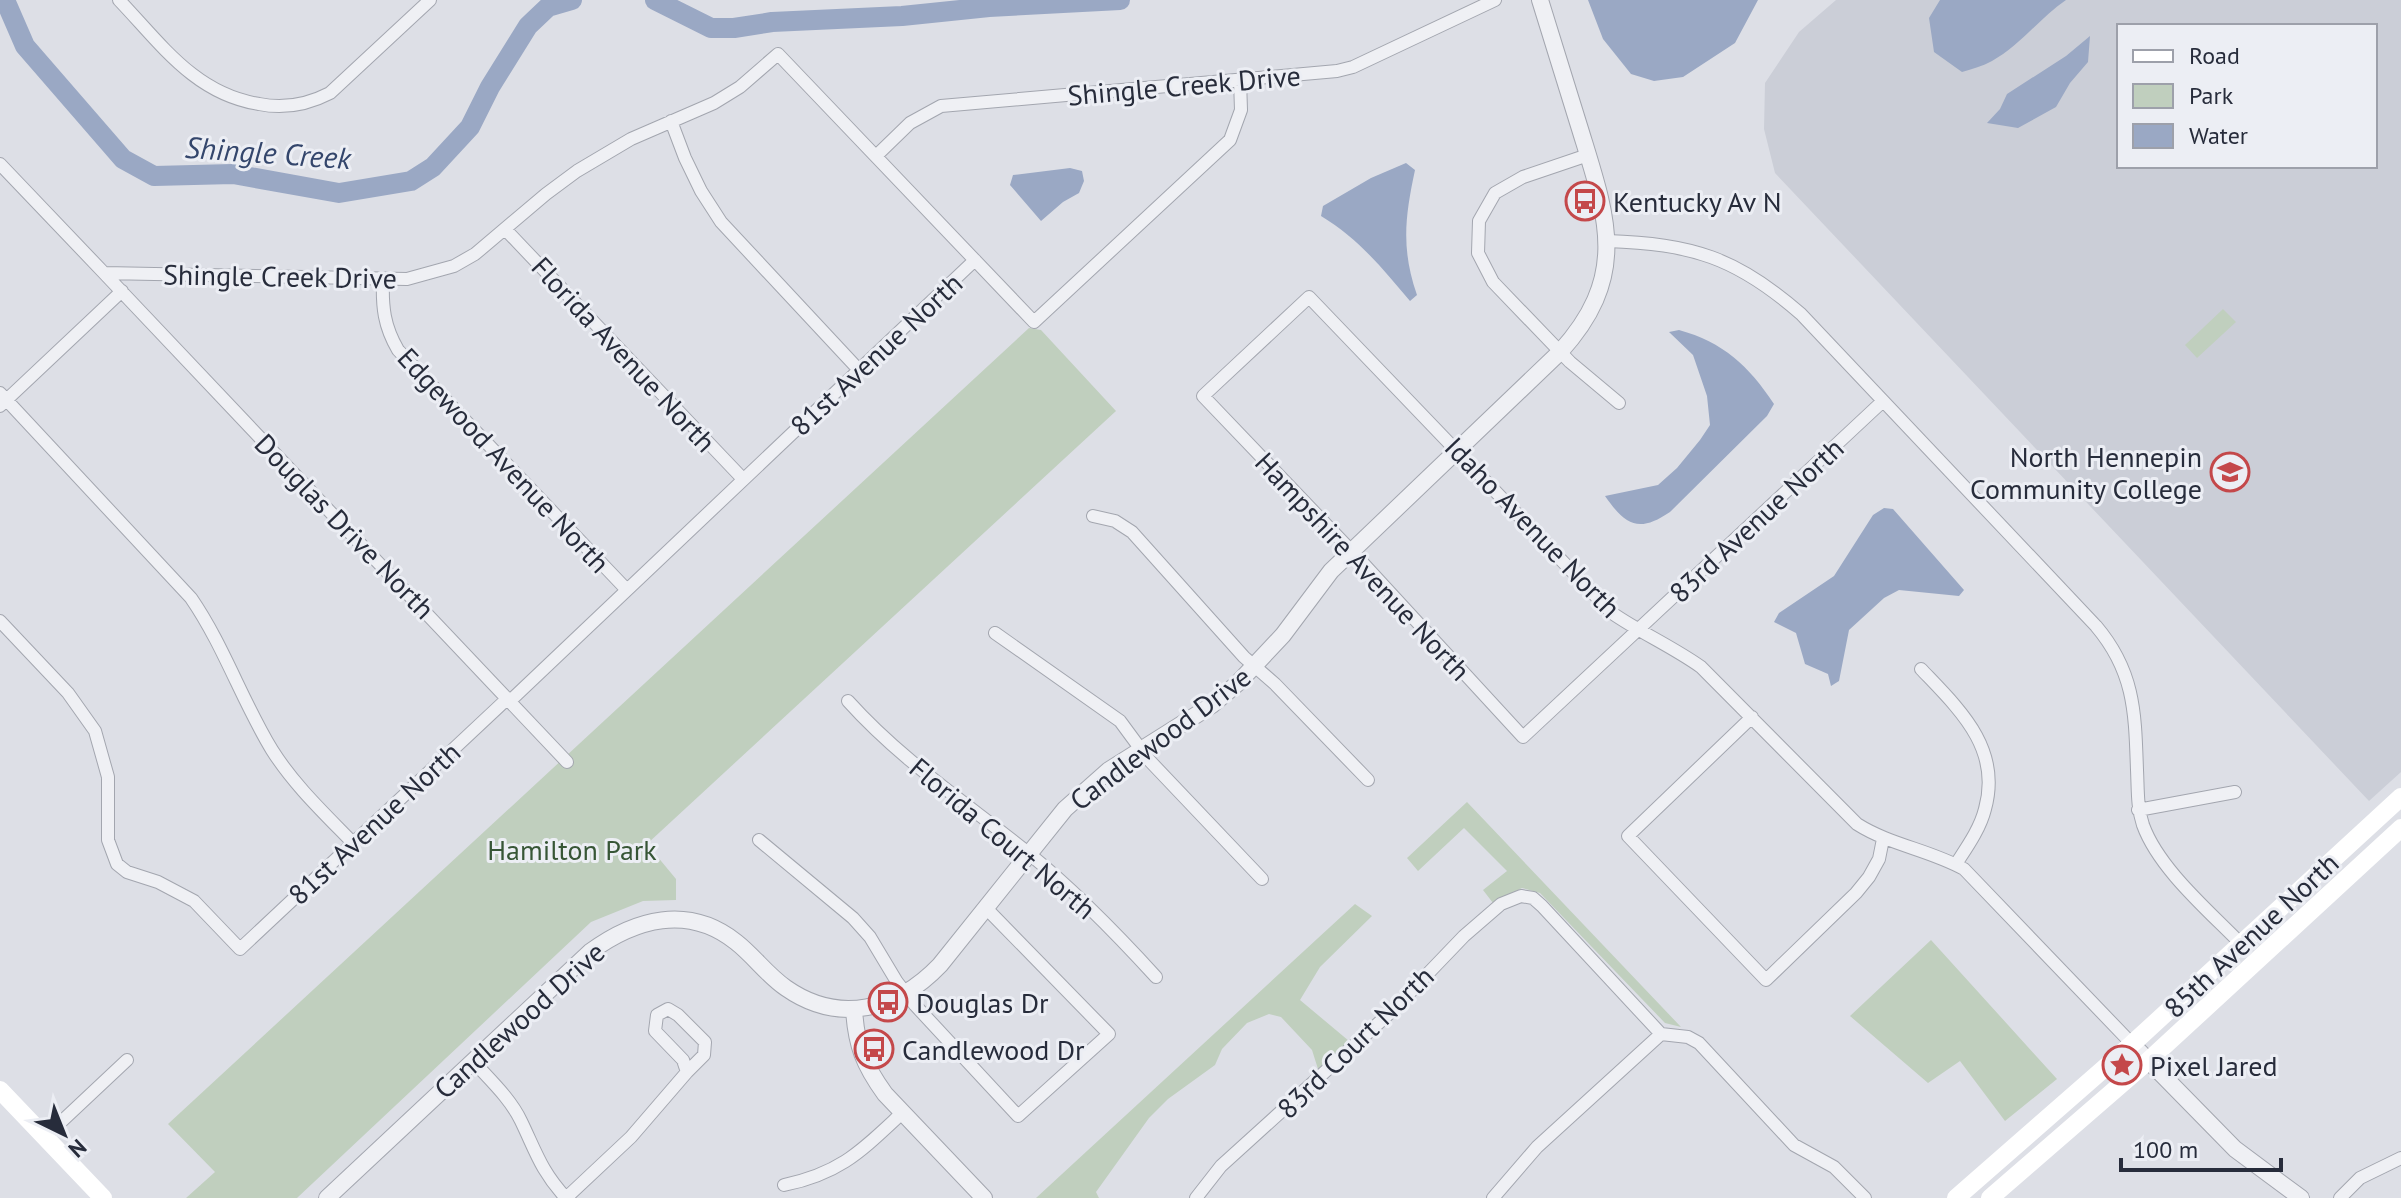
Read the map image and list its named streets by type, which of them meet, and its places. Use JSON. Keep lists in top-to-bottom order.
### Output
{
  "streets": {
    "main road": ["85th Avenue North"],
    "street": [
      "Shingle Creek Drive",
      "Florida Avenue North",
      "81st Avenue North",
      "Edgewood Avenue North",
      "83rd Avenue North",
      "Douglas Drive North",
      "Idaho Avenue North",
      "Hampshire Avenue North",
      "Candlewood Drive",
      "Florida Court North",
      "83rd Court North"
    ]
  },
  "crossings": [
    ["Shingle Creek Drive", "Florida Avenue North"],
    ["Shingle Creek Drive", "81st Avenue North"],
    ["Shingle Creek Drive", "Edgewood Avenue North"],
    ["Shingle Creek Drive", "Douglas Drive North"],
    ["Florida Avenue North", "81st Avenue North"],
    ["81st Avenue North", "Edgewood Avenue North"],
    ["81st Avenue North", "Douglas Drive North"],
    ["83rd Avenue North", "Idaho Avenue North"],
    ["83rd Avenue North", "Hampshire Avenue North"],
    ["Idaho Avenue North", "Hampshire Avenue North"],
    ["Idaho Avenue North", "Candlewood Drive"],
    ["Idaho Avenue North", "85th Avenue North"],
    ["Hampshire Avenue North", "Candlewood Drive"],
    ["Candlewood Drive", "Florida Court North"]
  ],
  "water": ["Shingle Creek"],
  "parks": ["Hamilton Park"],
  "places": {
    "bus stop": ["Kentucky Av N", "Douglas Dr", "Candlewood Dr"],
    "school or university": ["North Hennepin Community College"],
    "place": ["Pixel Jared"]
  },
  "legend": ["Road", "Park", "Water"],
  "scale_bar": "100 m",
  "north": "bottom right"
}
